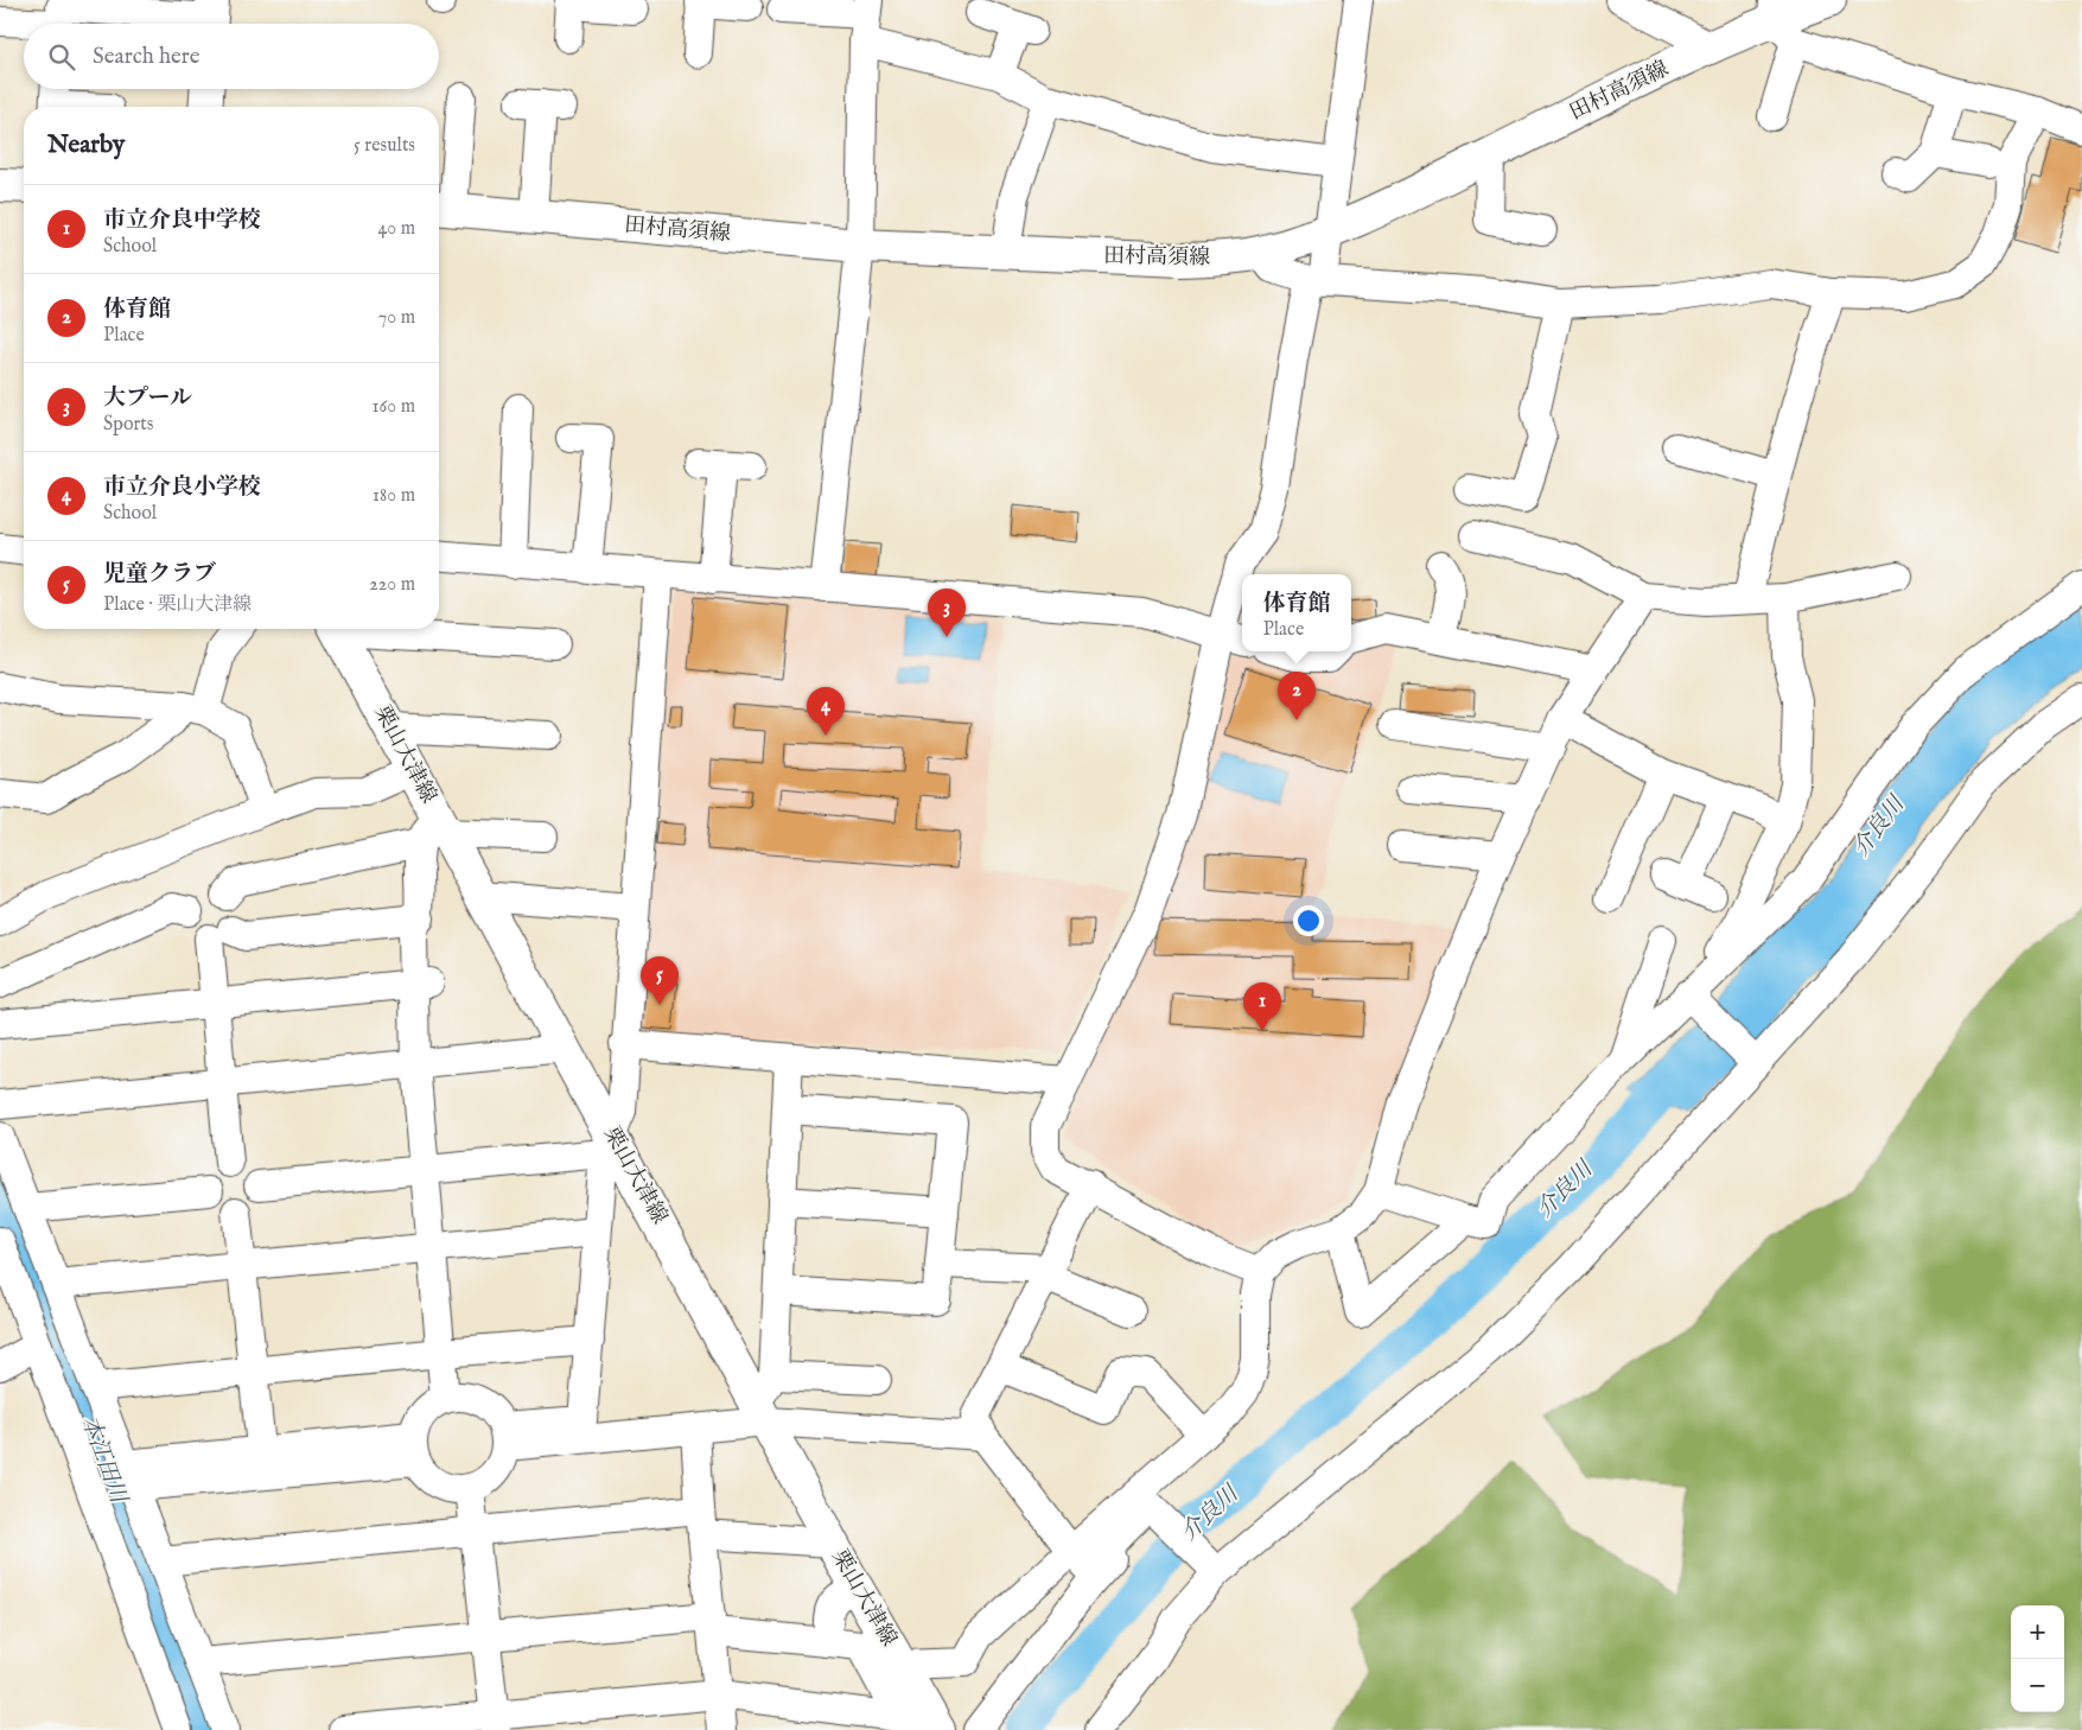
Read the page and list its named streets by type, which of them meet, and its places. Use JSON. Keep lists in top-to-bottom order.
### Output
{
  "streets": {
    "main road": ["田村高須線", "栗山大津線"]
  },
  "water": ["介良川", "本江田川"],
  "page": {
    "search": "Search here",
    "heading": ["Nearby", "5 results"],
    "list": [
      {
        "mark": "1",
        "name": "市立介良中学校",
        "note": "School",
        "value": "40 m"
      },
      {
        "mark": "2",
        "name": "体育館",
        "note": "Place",
        "value": "70 m"
      },
      {
        "mark": "3",
        "name": "大プール",
        "note": "Sports",
        "value": "160 m"
      },
      {
        "mark": "4",
        "name": "市立介良小学校",
        "note": "School",
        "value": "180 m"
      },
      {
        "mark": "5",
        "name": "児童クラブ",
        "note": "Place · 栗山大津線",
        "value": "220 m"
      }
    ],
    "popup": ["体育館", "Place"],
    "pins": [
      "3",
      "2",
      "4",
      "5",
      "1"
    ],
    "map_buttons": ["+", "−"]
  }
}
